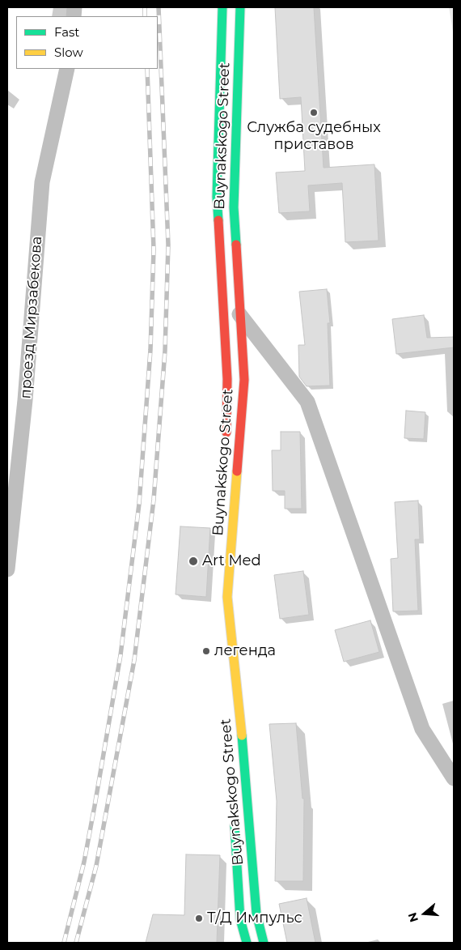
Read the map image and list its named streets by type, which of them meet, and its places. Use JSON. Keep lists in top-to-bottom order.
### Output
{
  "streets": {
    "main road": ["Buynakskogo Street"],
    "street": ["проезд Мирзабекова"]
  },
  "places": [
    "Служба судебных приставов",
    "Art Med",
    "легенда",
    "Т/Д Импульс"
  ],
  "legend": ["Fast", "Slow"],
  "north": "left"
}
